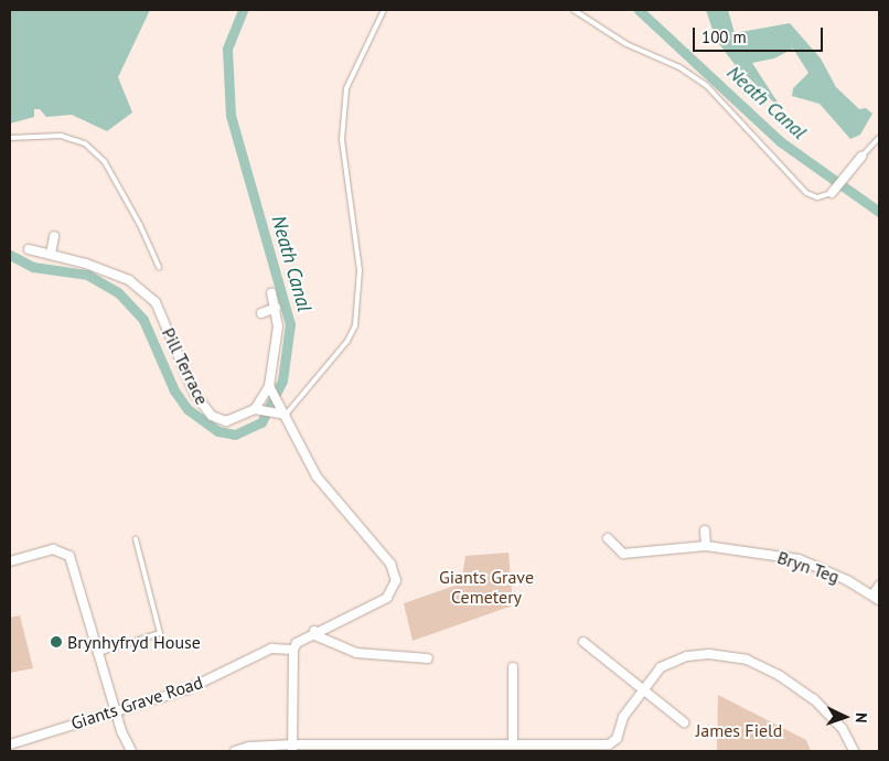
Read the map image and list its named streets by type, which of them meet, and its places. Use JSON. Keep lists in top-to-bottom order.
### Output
{
  "streets": {
    "street": ["Pill Terrace", "Bryn Teg", "Giants Grave Road"]
  },
  "water": ["Neath Canal"],
  "parks": ["Giants Grave Cemetery", "James Field"],
  "places": ["Brynhyfryd House"],
  "scale_bar": "100 m",
  "north": "right"
}
